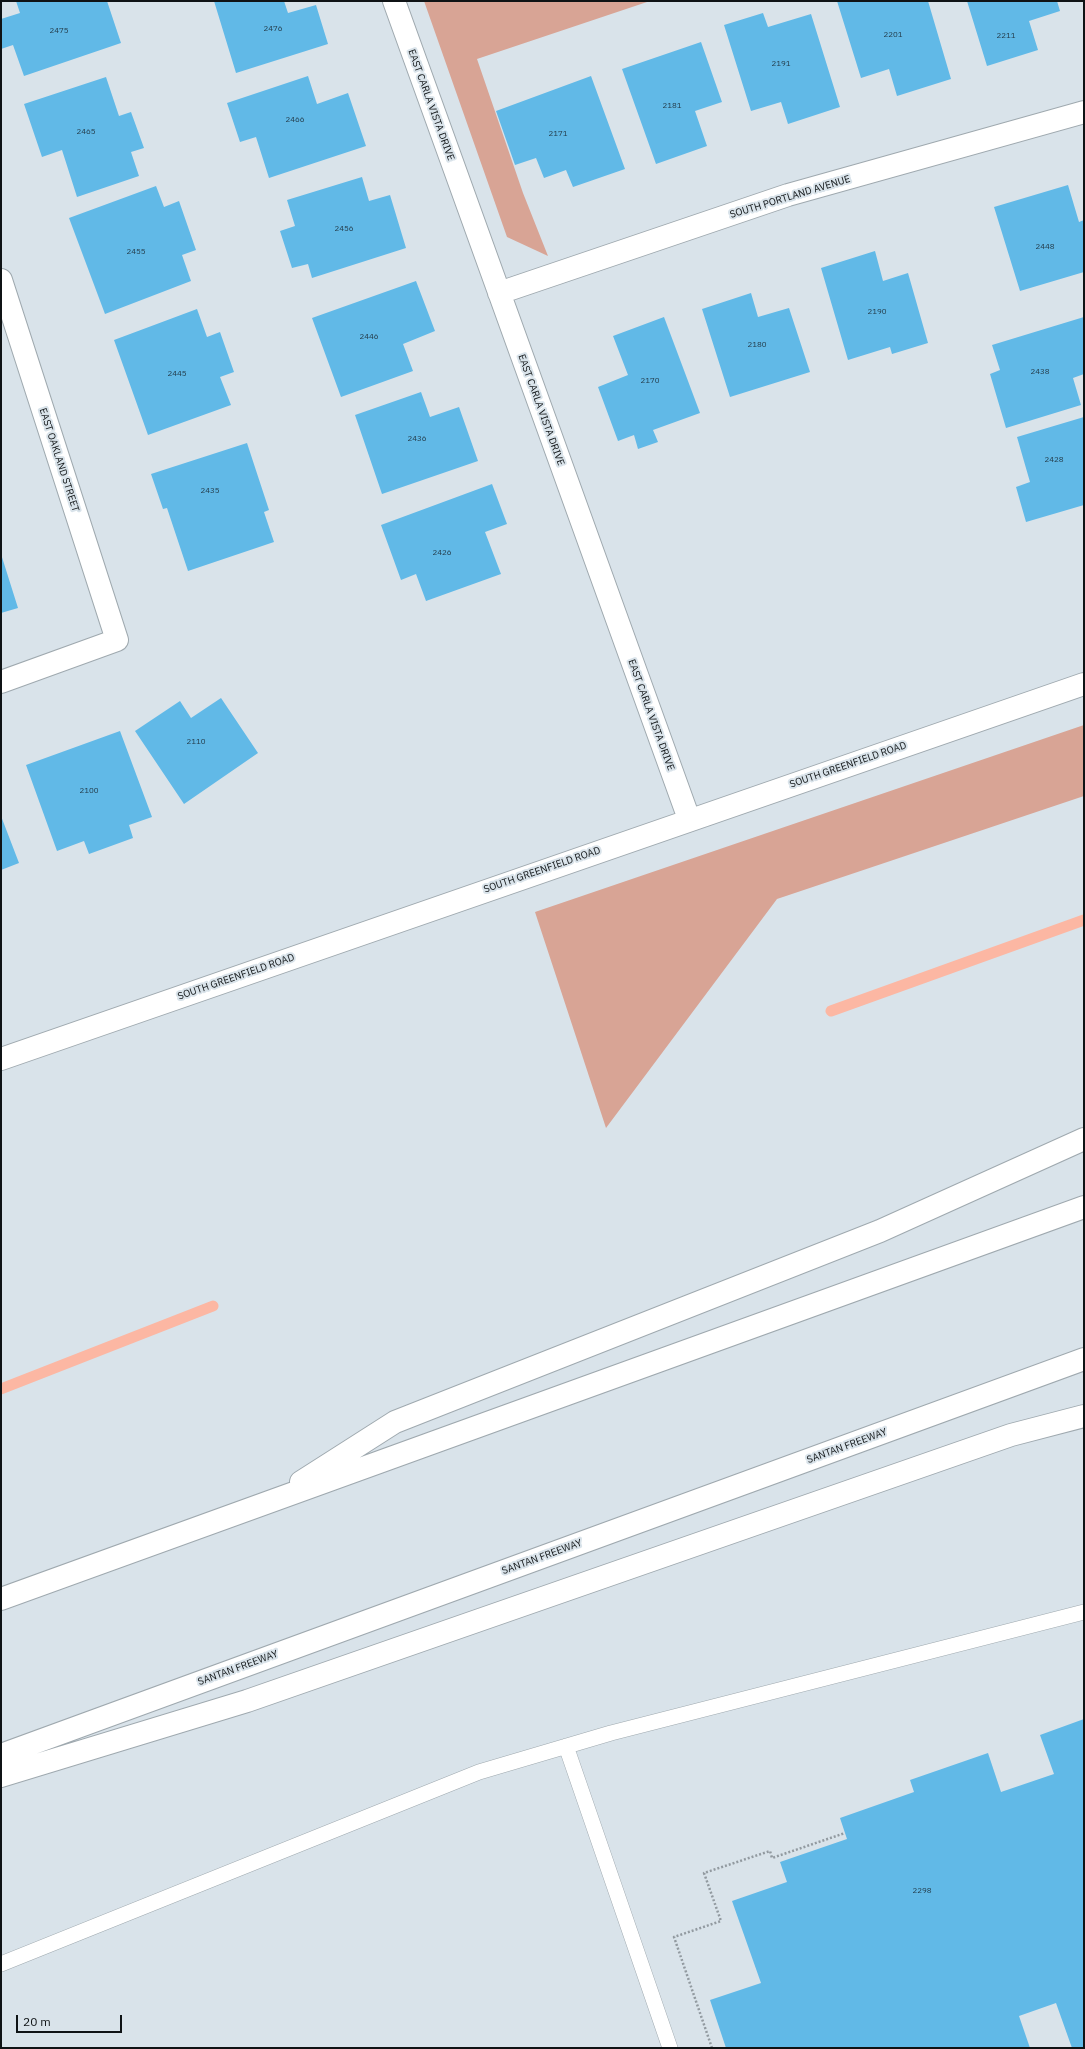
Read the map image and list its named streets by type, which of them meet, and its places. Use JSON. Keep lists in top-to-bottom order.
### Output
{
  "streets": {
    "main road": [
      "EAST CARLA VISTA DRIVE",
      "SOUTH PORTLAND AVENUE",
      "EAST OAKLAND STREET",
      "SOUTH GREENFIELD ROAD",
      "SANTAN FREEWAY"
    ]
  },
  "crossings": [
    ["EAST CARLA VISTA DRIVE", "SOUTH PORTLAND AVENUE"],
    ["EAST CARLA VISTA DRIVE", "SOUTH GREENFIELD ROAD"]
  ],
  "house_numbers": [
    "2476",
    "2475",
    "2201",
    "2211",
    "2191",
    "2181",
    "2466",
    "2465",
    "2171",
    "2456",
    "2448",
    "2455",
    "2190",
    "2446",
    "2180",
    "2438",
    "2445",
    "2170",
    "2436",
    "2428",
    "2435",
    "2426",
    "2110",
    "2100",
    "2298"
  ],
  "scale_bar": "20 m"
}
